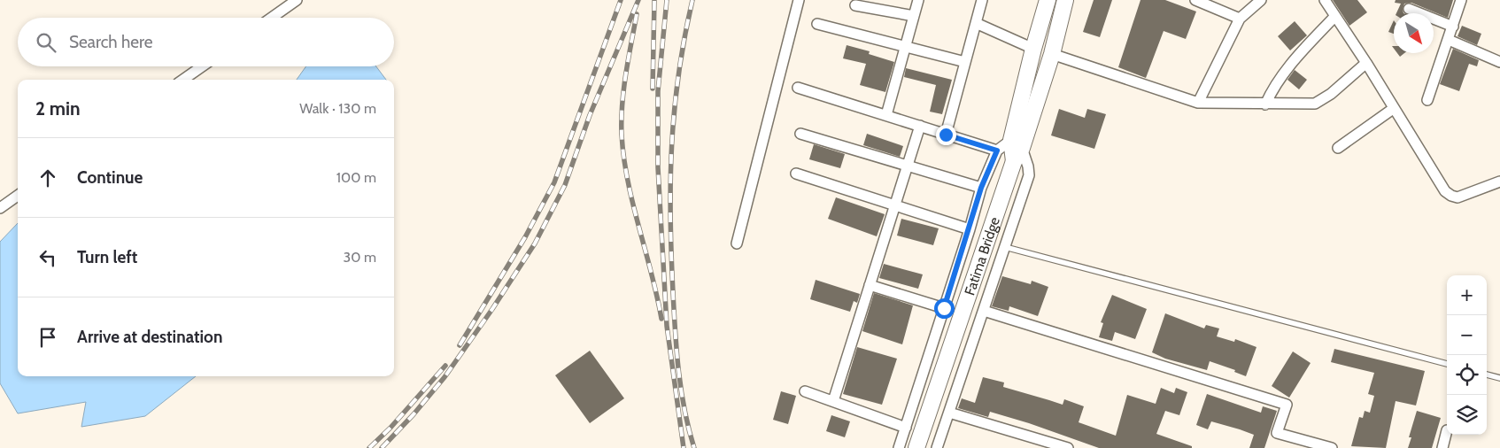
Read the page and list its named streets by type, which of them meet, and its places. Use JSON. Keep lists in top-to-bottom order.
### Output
{
  "streets": {
    "main road": ["Fatima Bridge"]
  },
  "north": "bottom right",
  "page": {
    "search": "Search here",
    "heading": ["2 min", "Walk · 130 m"],
    "list": [
      ["Continue", "100 m"],
      ["Turn left", "30 m"],
      "Arrive at destination"
    ],
    "map_buttons": ["+", "−"]
  }
}
